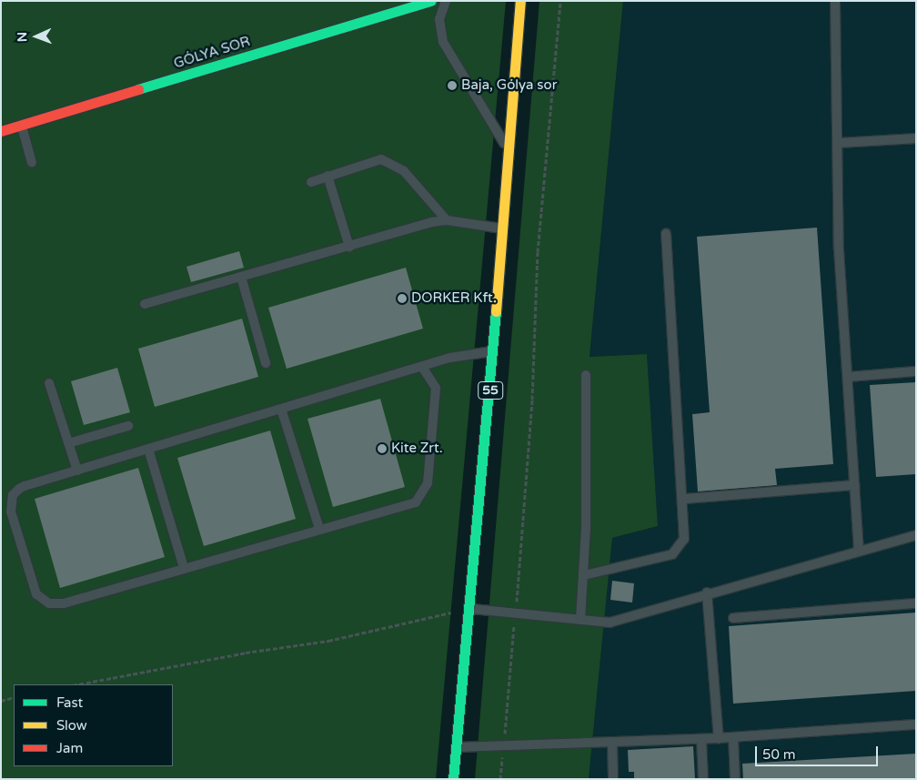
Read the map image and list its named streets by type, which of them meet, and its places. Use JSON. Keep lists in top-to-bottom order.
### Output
{
  "streets": {
    "main road": ["GÓLYA SOR", "55"]
  },
  "places": ["Baja, Gólya sor", "DORKER Kft.", "Kite Zrt."],
  "legend": ["Fast", "Slow", "Jam"],
  "scale_bar": "50 m",
  "north": "left"
}
